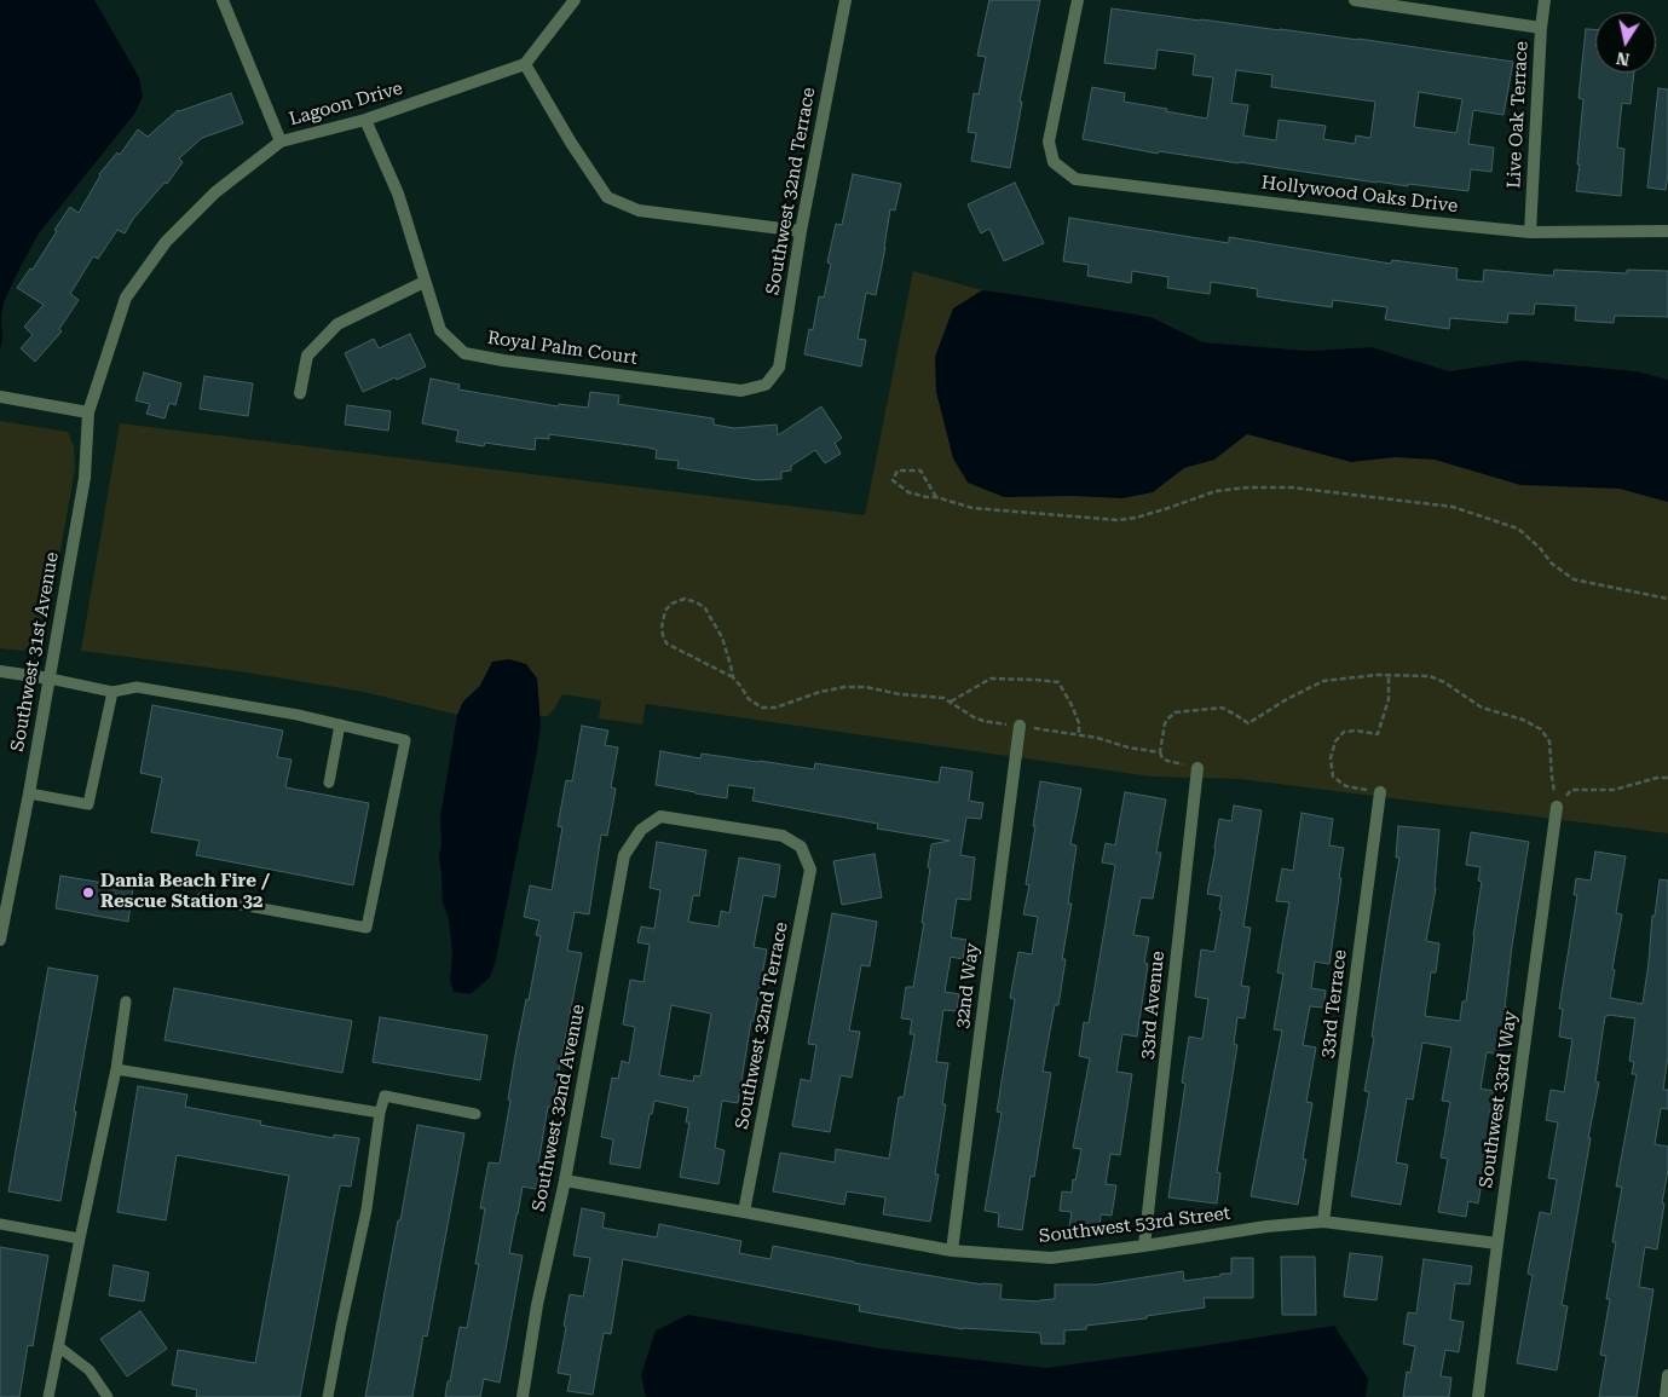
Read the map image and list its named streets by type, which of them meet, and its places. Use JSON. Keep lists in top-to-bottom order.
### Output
{
  "streets": {
    "street": [
      "Lagoon Drive",
      "Live Oak Terrace",
      "Southwest 32nd Terrace",
      "Hollywood Oaks Drive",
      "Royal Palm Court",
      "Southwest 31st Avenue",
      "32nd Way",
      "33rd Terrace",
      "33rd Avenue",
      "Southwest 33rd Way",
      "Southwest 32nd Avenue",
      "Southwest 53rd Street"
    ]
  },
  "crossings": [
    ["Lagoon Drive", "Royal Palm Court"],
    ["Lagoon Drive", "Southwest 31st Avenue"],
    ["Live Oak Terrace", "Hollywood Oaks Drive"],
    ["Southwest 32nd Terrace", "Royal Palm Court"],
    ["Southwest 32nd Terrace", "Southwest 32nd Avenue"],
    ["Southwest 32nd Terrace", "Southwest 53rd Street"],
    ["32nd Way", "Southwest 53rd Street"],
    ["33rd Terrace", "Southwest 53rd Street"],
    ["33rd Avenue", "Southwest 53rd Street"],
    ["Southwest 33rd Way", "Southwest 53rd Street"],
    ["Southwest 32nd Avenue", "Southwest 53rd Street"]
  ],
  "places": ["Dania Beach Fire / Rescue Station 32"],
  "north": "bottom"
}
